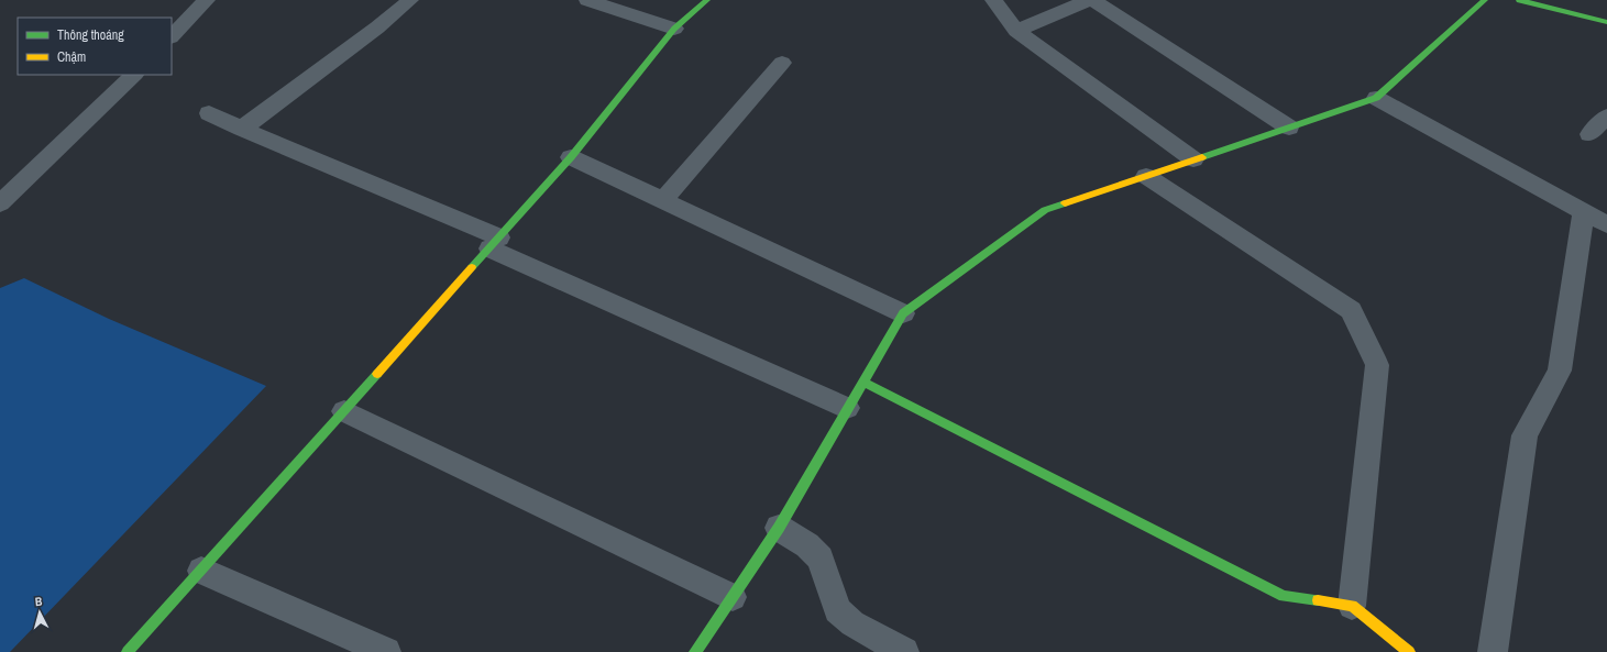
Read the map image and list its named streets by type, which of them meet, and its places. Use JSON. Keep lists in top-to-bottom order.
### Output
{
  "legend": ["Thông thoáng", "Chậm"],
  "north": "top"
}
